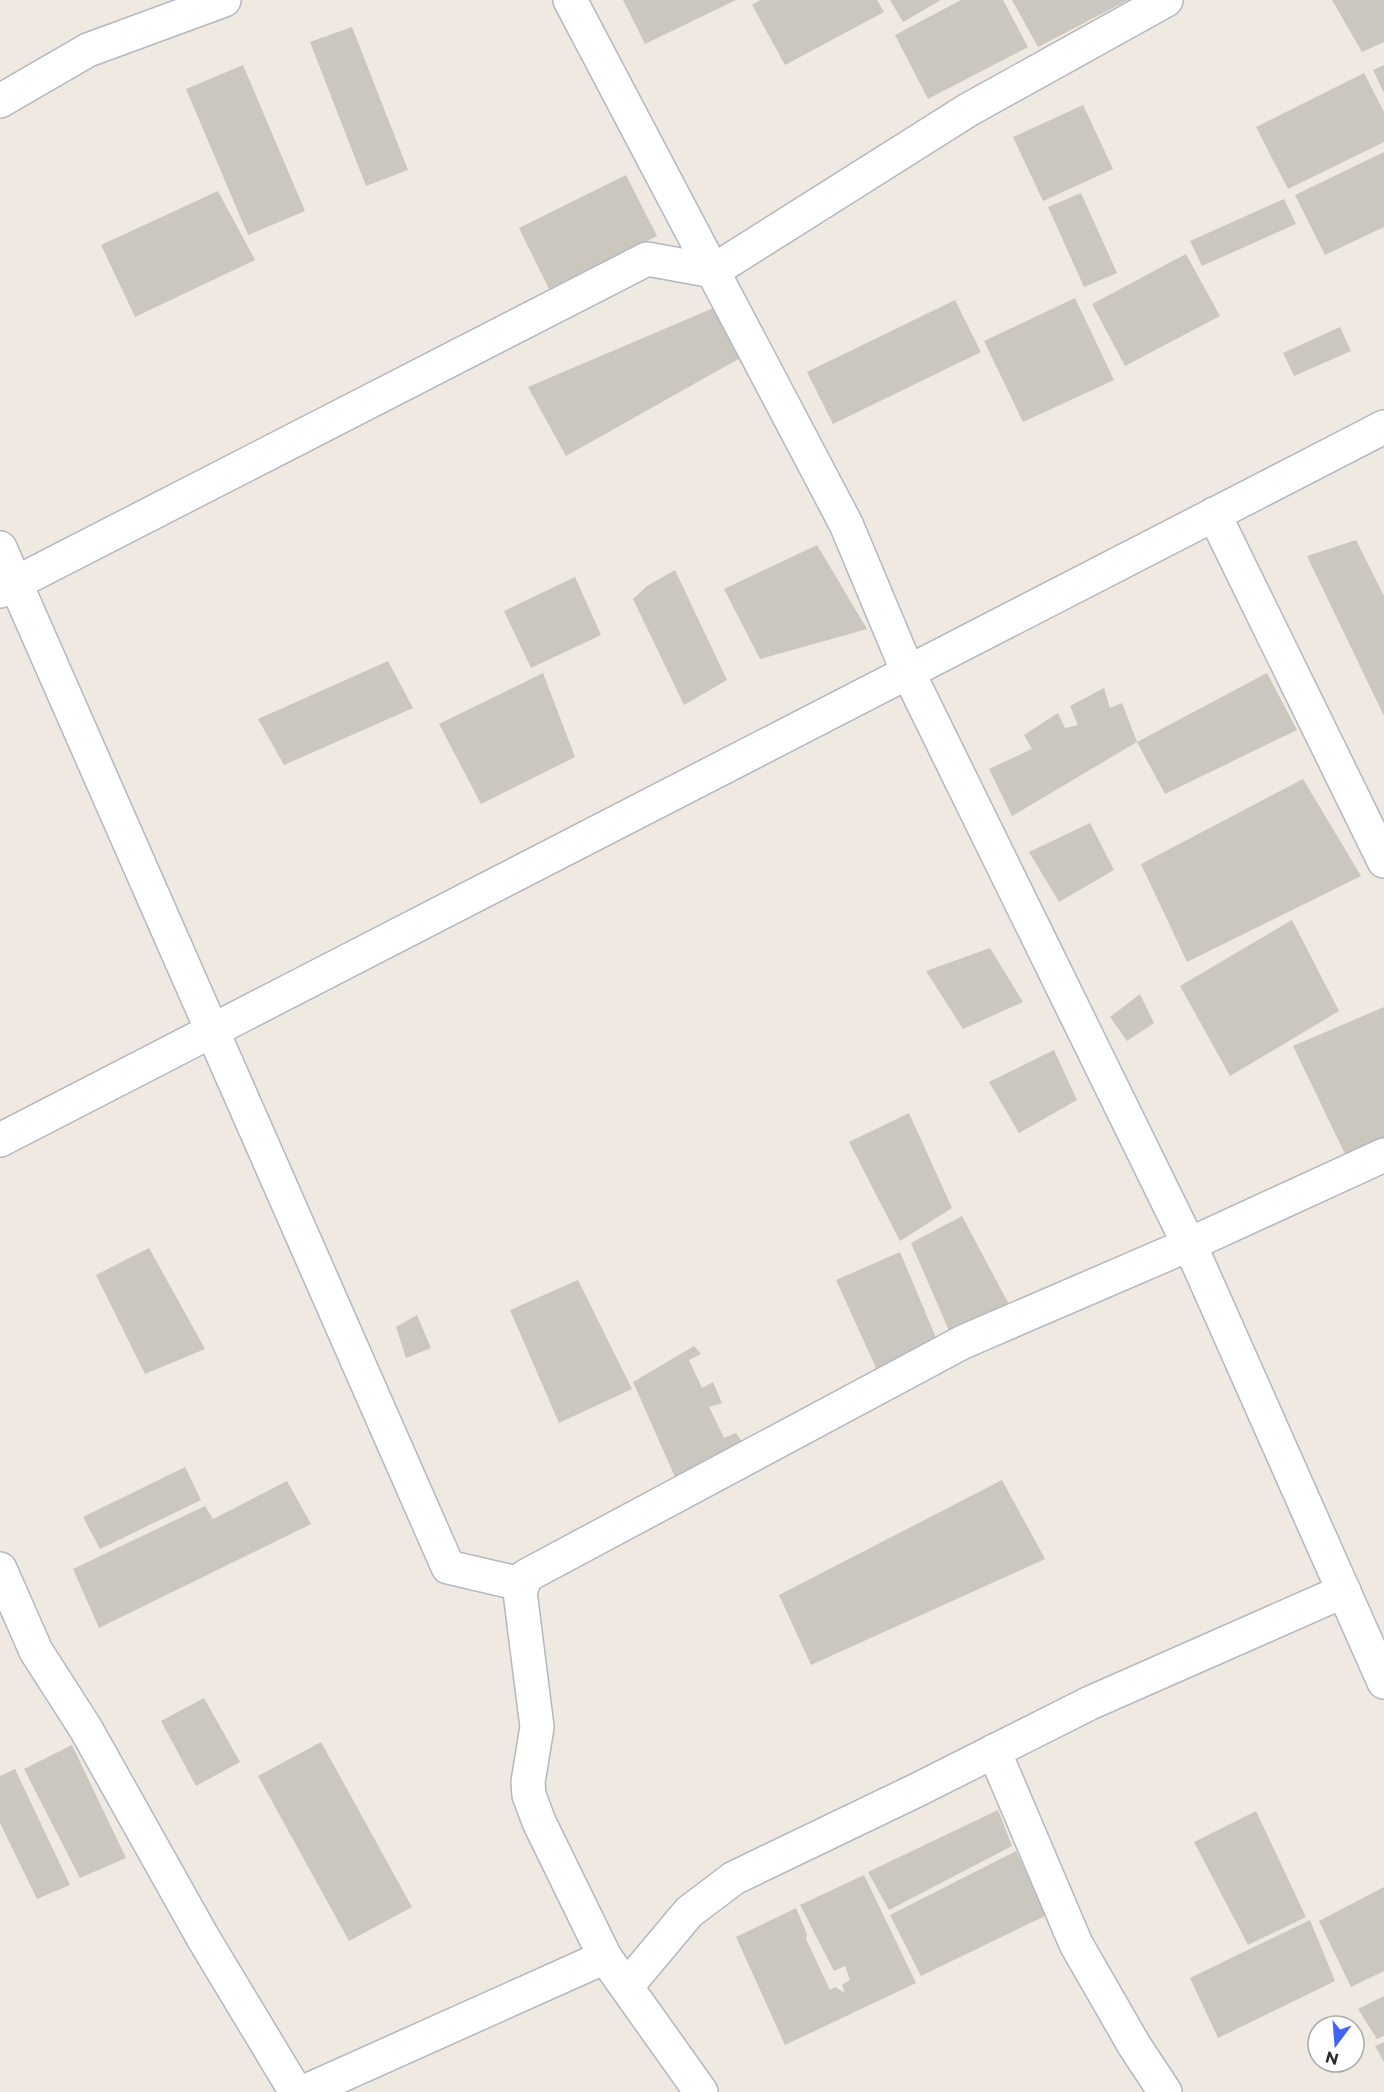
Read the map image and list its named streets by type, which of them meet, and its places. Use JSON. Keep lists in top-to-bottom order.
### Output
{
  "north": "bottom"
}
